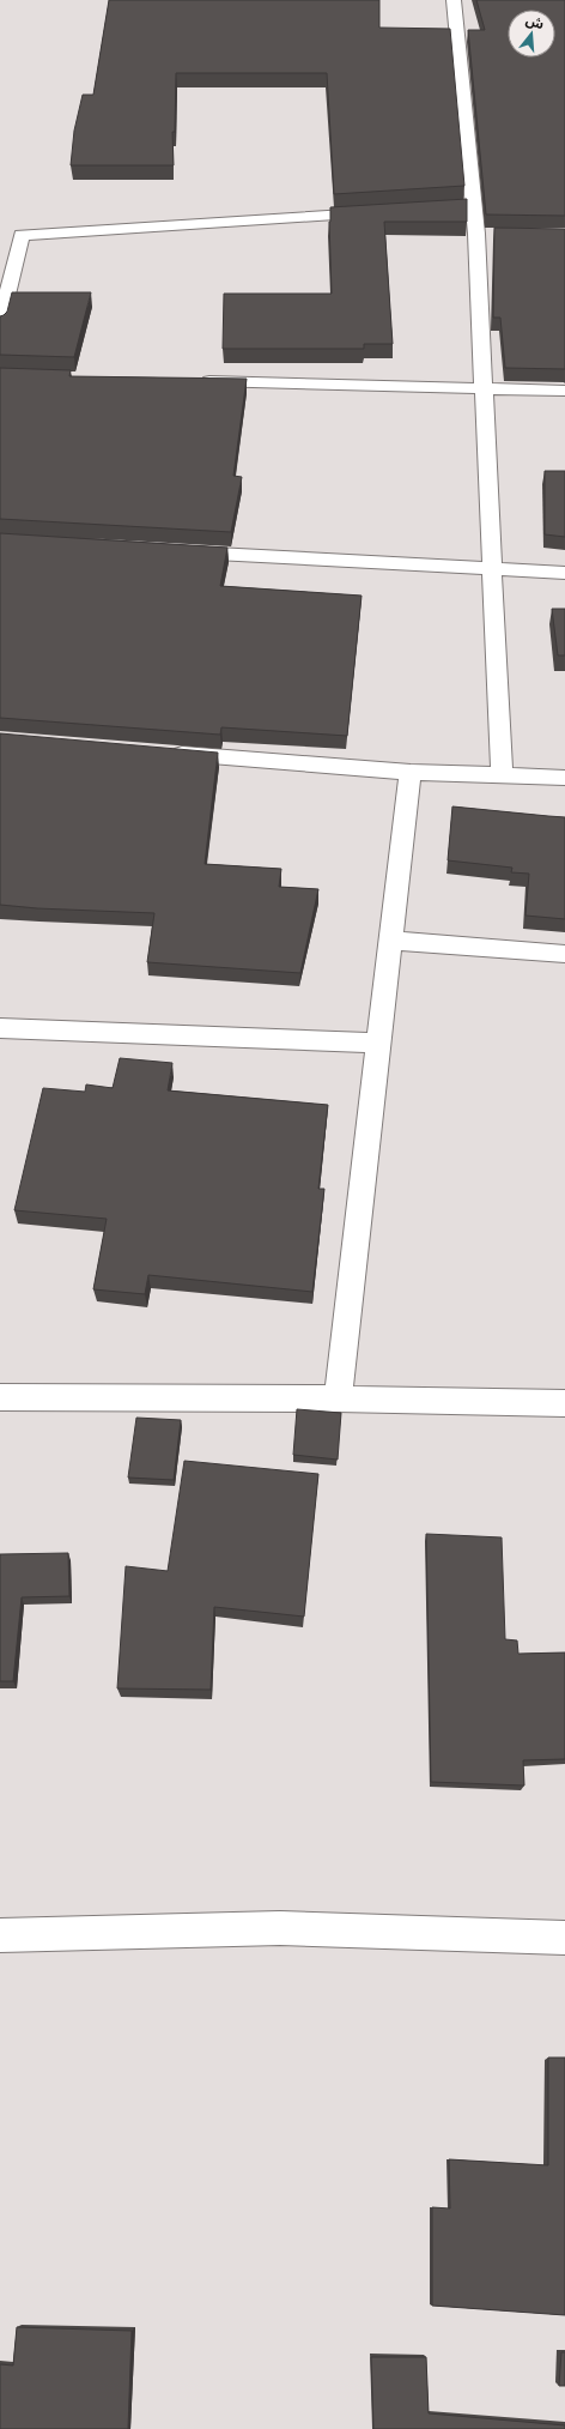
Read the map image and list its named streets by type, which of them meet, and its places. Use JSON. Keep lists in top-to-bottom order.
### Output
{
  "north": "top"
}
